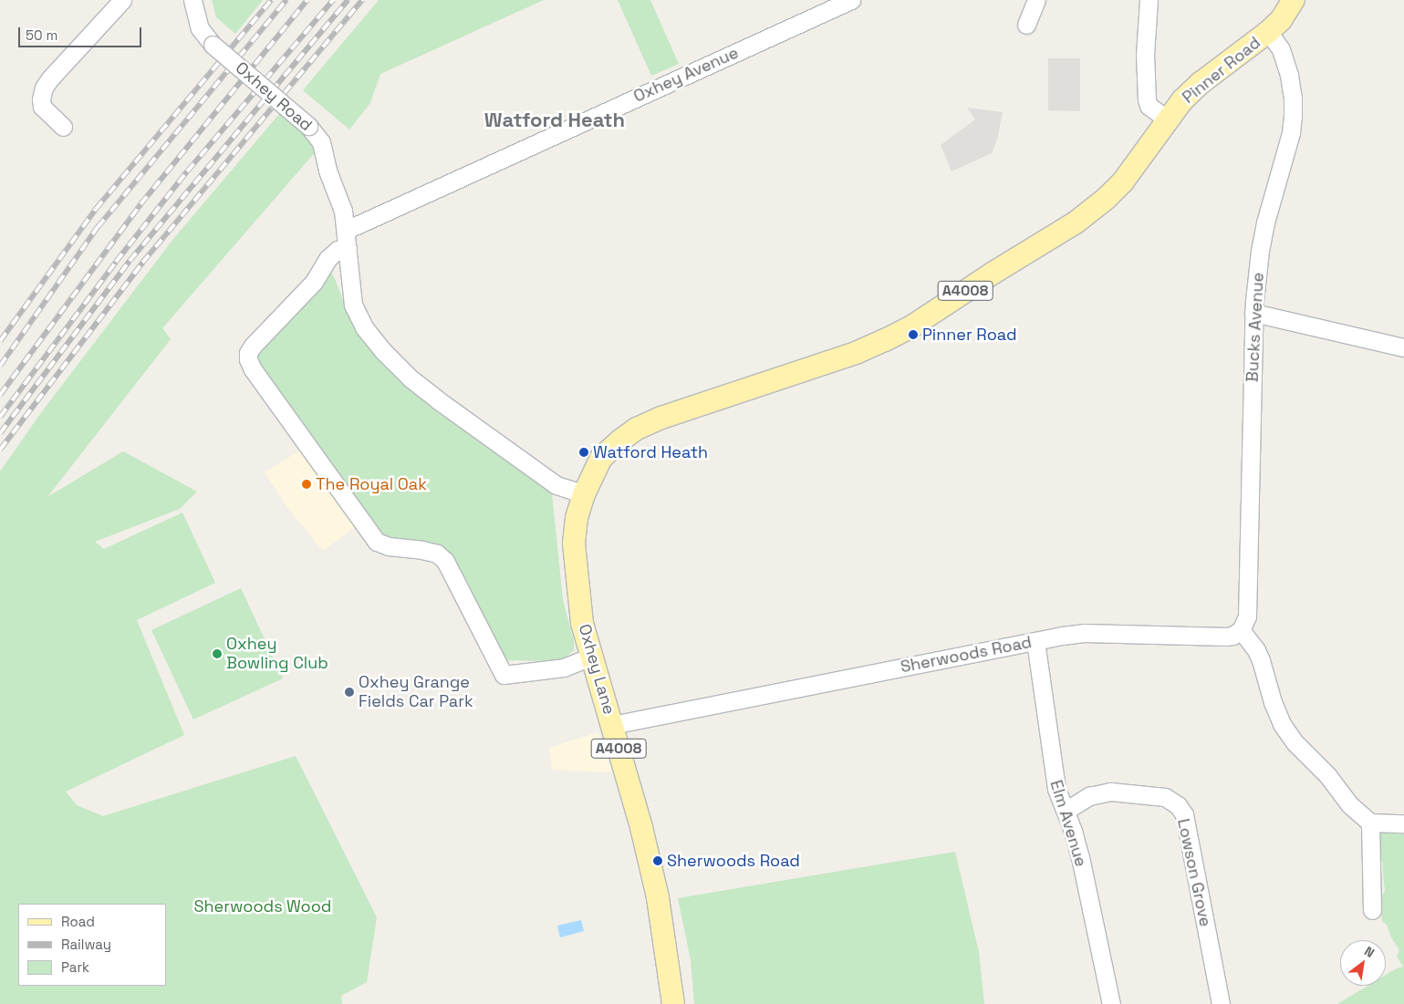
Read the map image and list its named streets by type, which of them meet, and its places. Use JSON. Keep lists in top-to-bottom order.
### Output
{
  "streets": {
    "main road": ["Pinner Road", "A4008", "Oxhey Lane"],
    "street": [
      "Oxhey Avenue",
      "Oxhey Road",
      "Bucks Avenue",
      "Sherwoods Road",
      "Elm Avenue",
      "Lowson Grove"
    ]
  },
  "crossings": [
    ["Pinner Road", "Bucks Avenue"],
    ["Pinner Road", "Oxhey Lane"],
    ["Oxhey Avenue", "Oxhey Road"],
    ["Bucks Avenue", "Sherwoods Road"],
    ["Sherwoods Road", "Oxhey Lane"],
    ["Sherwoods Road", "Elm Avenue"],
    ["Elm Avenue", "Lowson Grove"]
  ],
  "districts": ["Watford Heath"],
  "parks": ["Sherwoods Wood"],
  "places": [
    "Pinner Road",
    "Watford Heath",
    "The Royal Oak",
    "Oxhey Bowling Club",
    "Oxhey Grange Fields Car Park",
    "Sherwoods Road"
  ],
  "legend": ["Road", "Railway", "Park"],
  "scale_bar": "50 m",
  "north": "top right"
}
